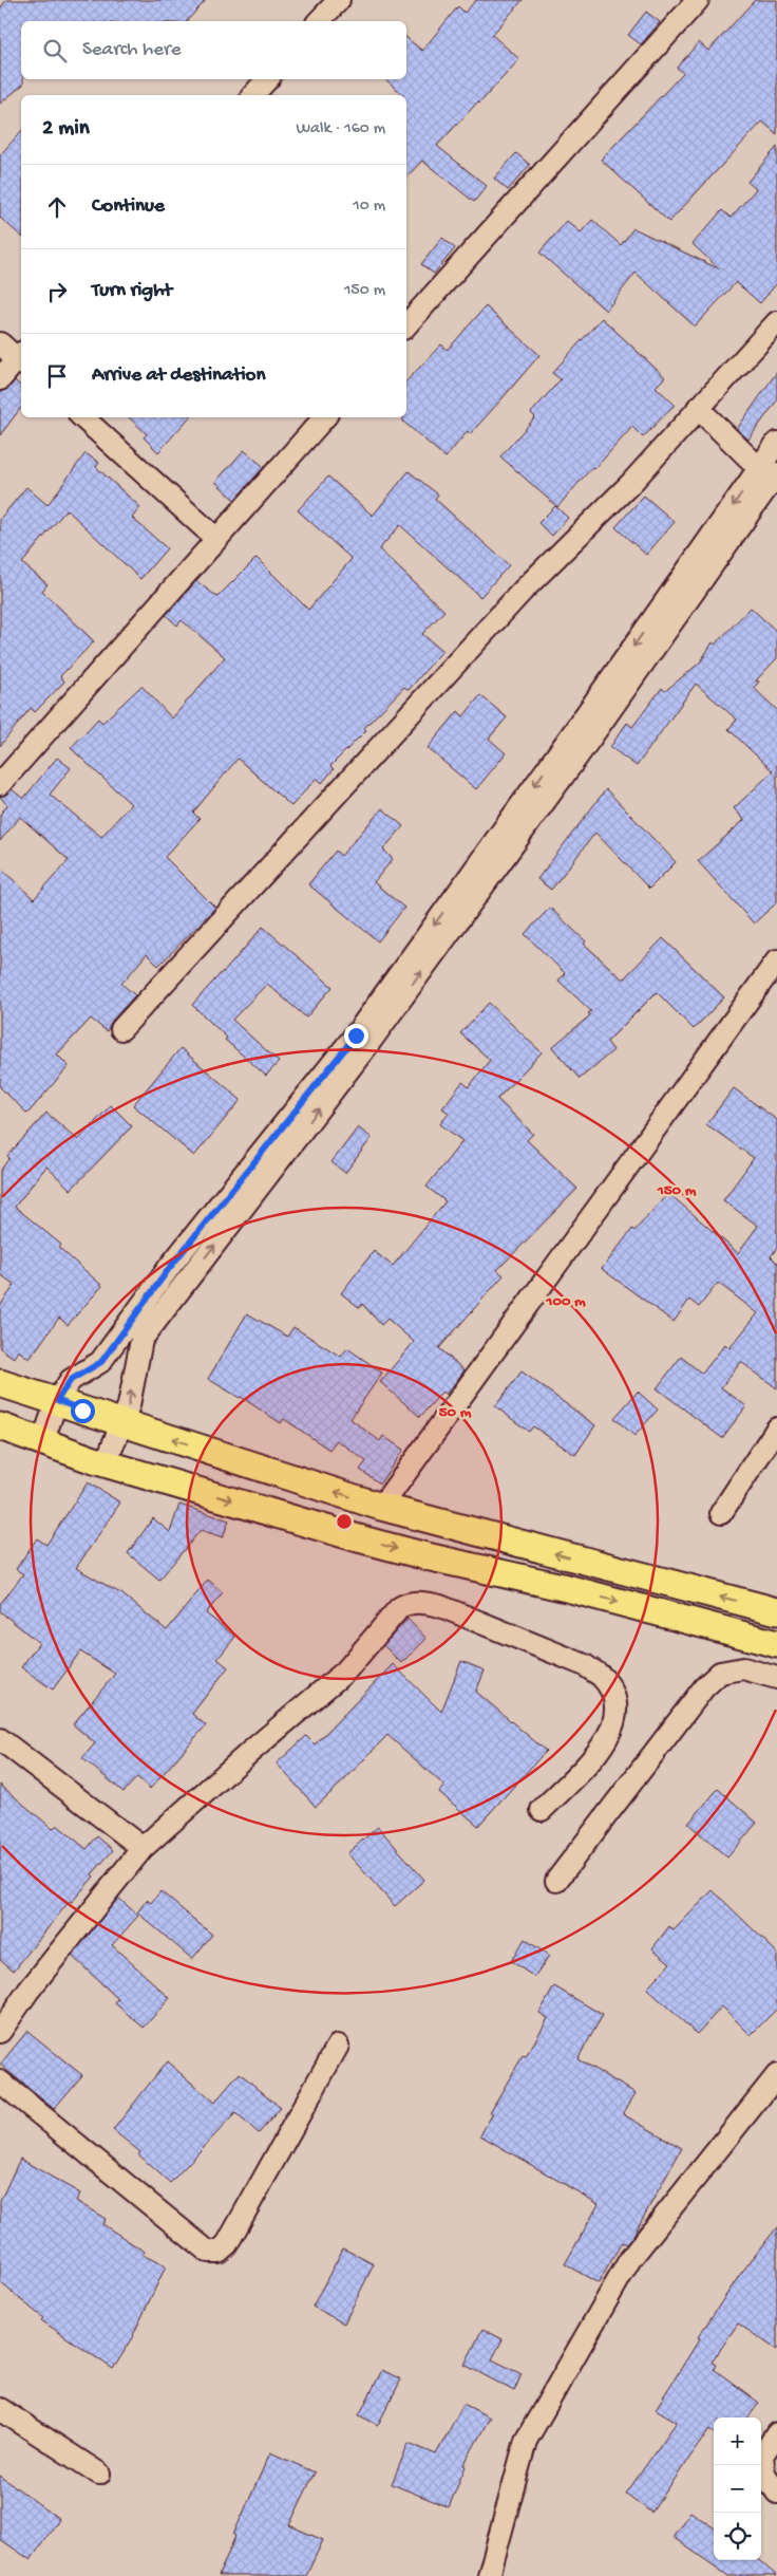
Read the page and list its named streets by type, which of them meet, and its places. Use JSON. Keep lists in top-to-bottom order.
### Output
{
  "page": {
    "search": "Search here",
    "heading": ["2 min", "Walk · 160 m"],
    "list": [
      ["Continue", "10 m"],
      ["Turn right", "150 m"],
      "Arrive at destination"
    ],
    "map_buttons": ["+", "−"]
  },
  "rings": ["150 m", "100 m", "50 m"]
}
